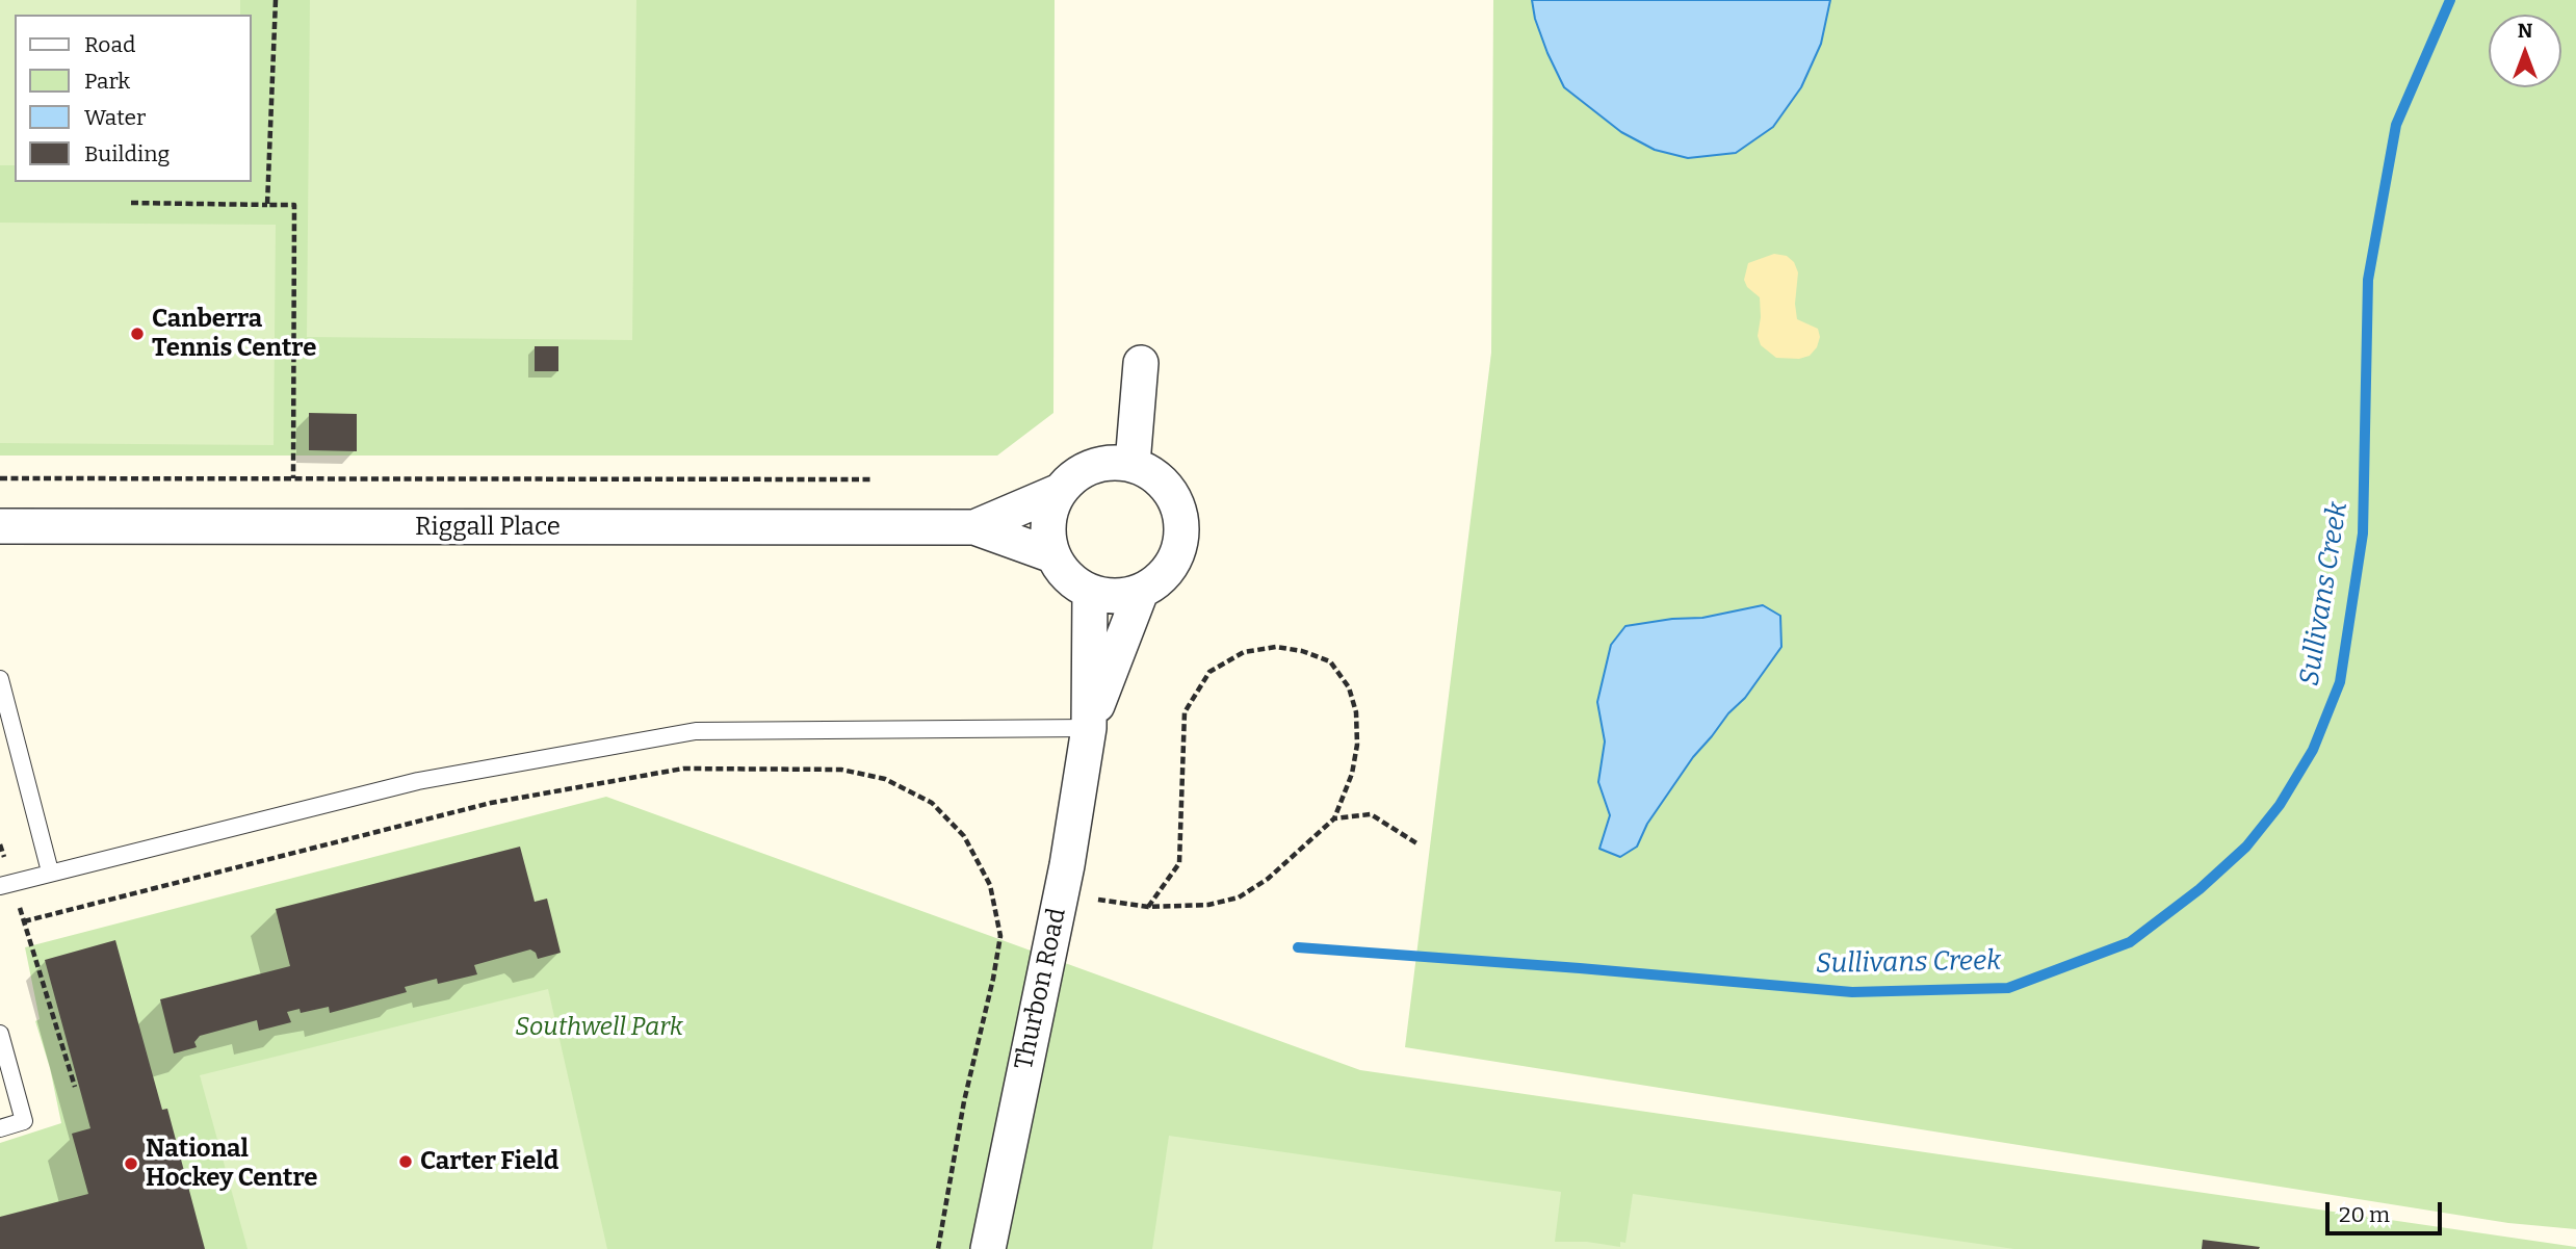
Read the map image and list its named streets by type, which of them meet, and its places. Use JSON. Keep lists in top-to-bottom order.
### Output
{
  "streets": {
    "street": ["Riggall Place", "Thurbon Road"]
  },
  "crossings": [
    ["Riggall Place", "Thurbon Road"]
  ],
  "water": ["Sullivans Creek"],
  "parks": ["Southwell Park"],
  "places": ["Canberra Tennis Centre", "Carter Field", "National Hockey Centre"],
  "legend": [
    "Road",
    "Park",
    "Water",
    "Building"
  ],
  "scale_bar": "20 m",
  "north": "top"
}
